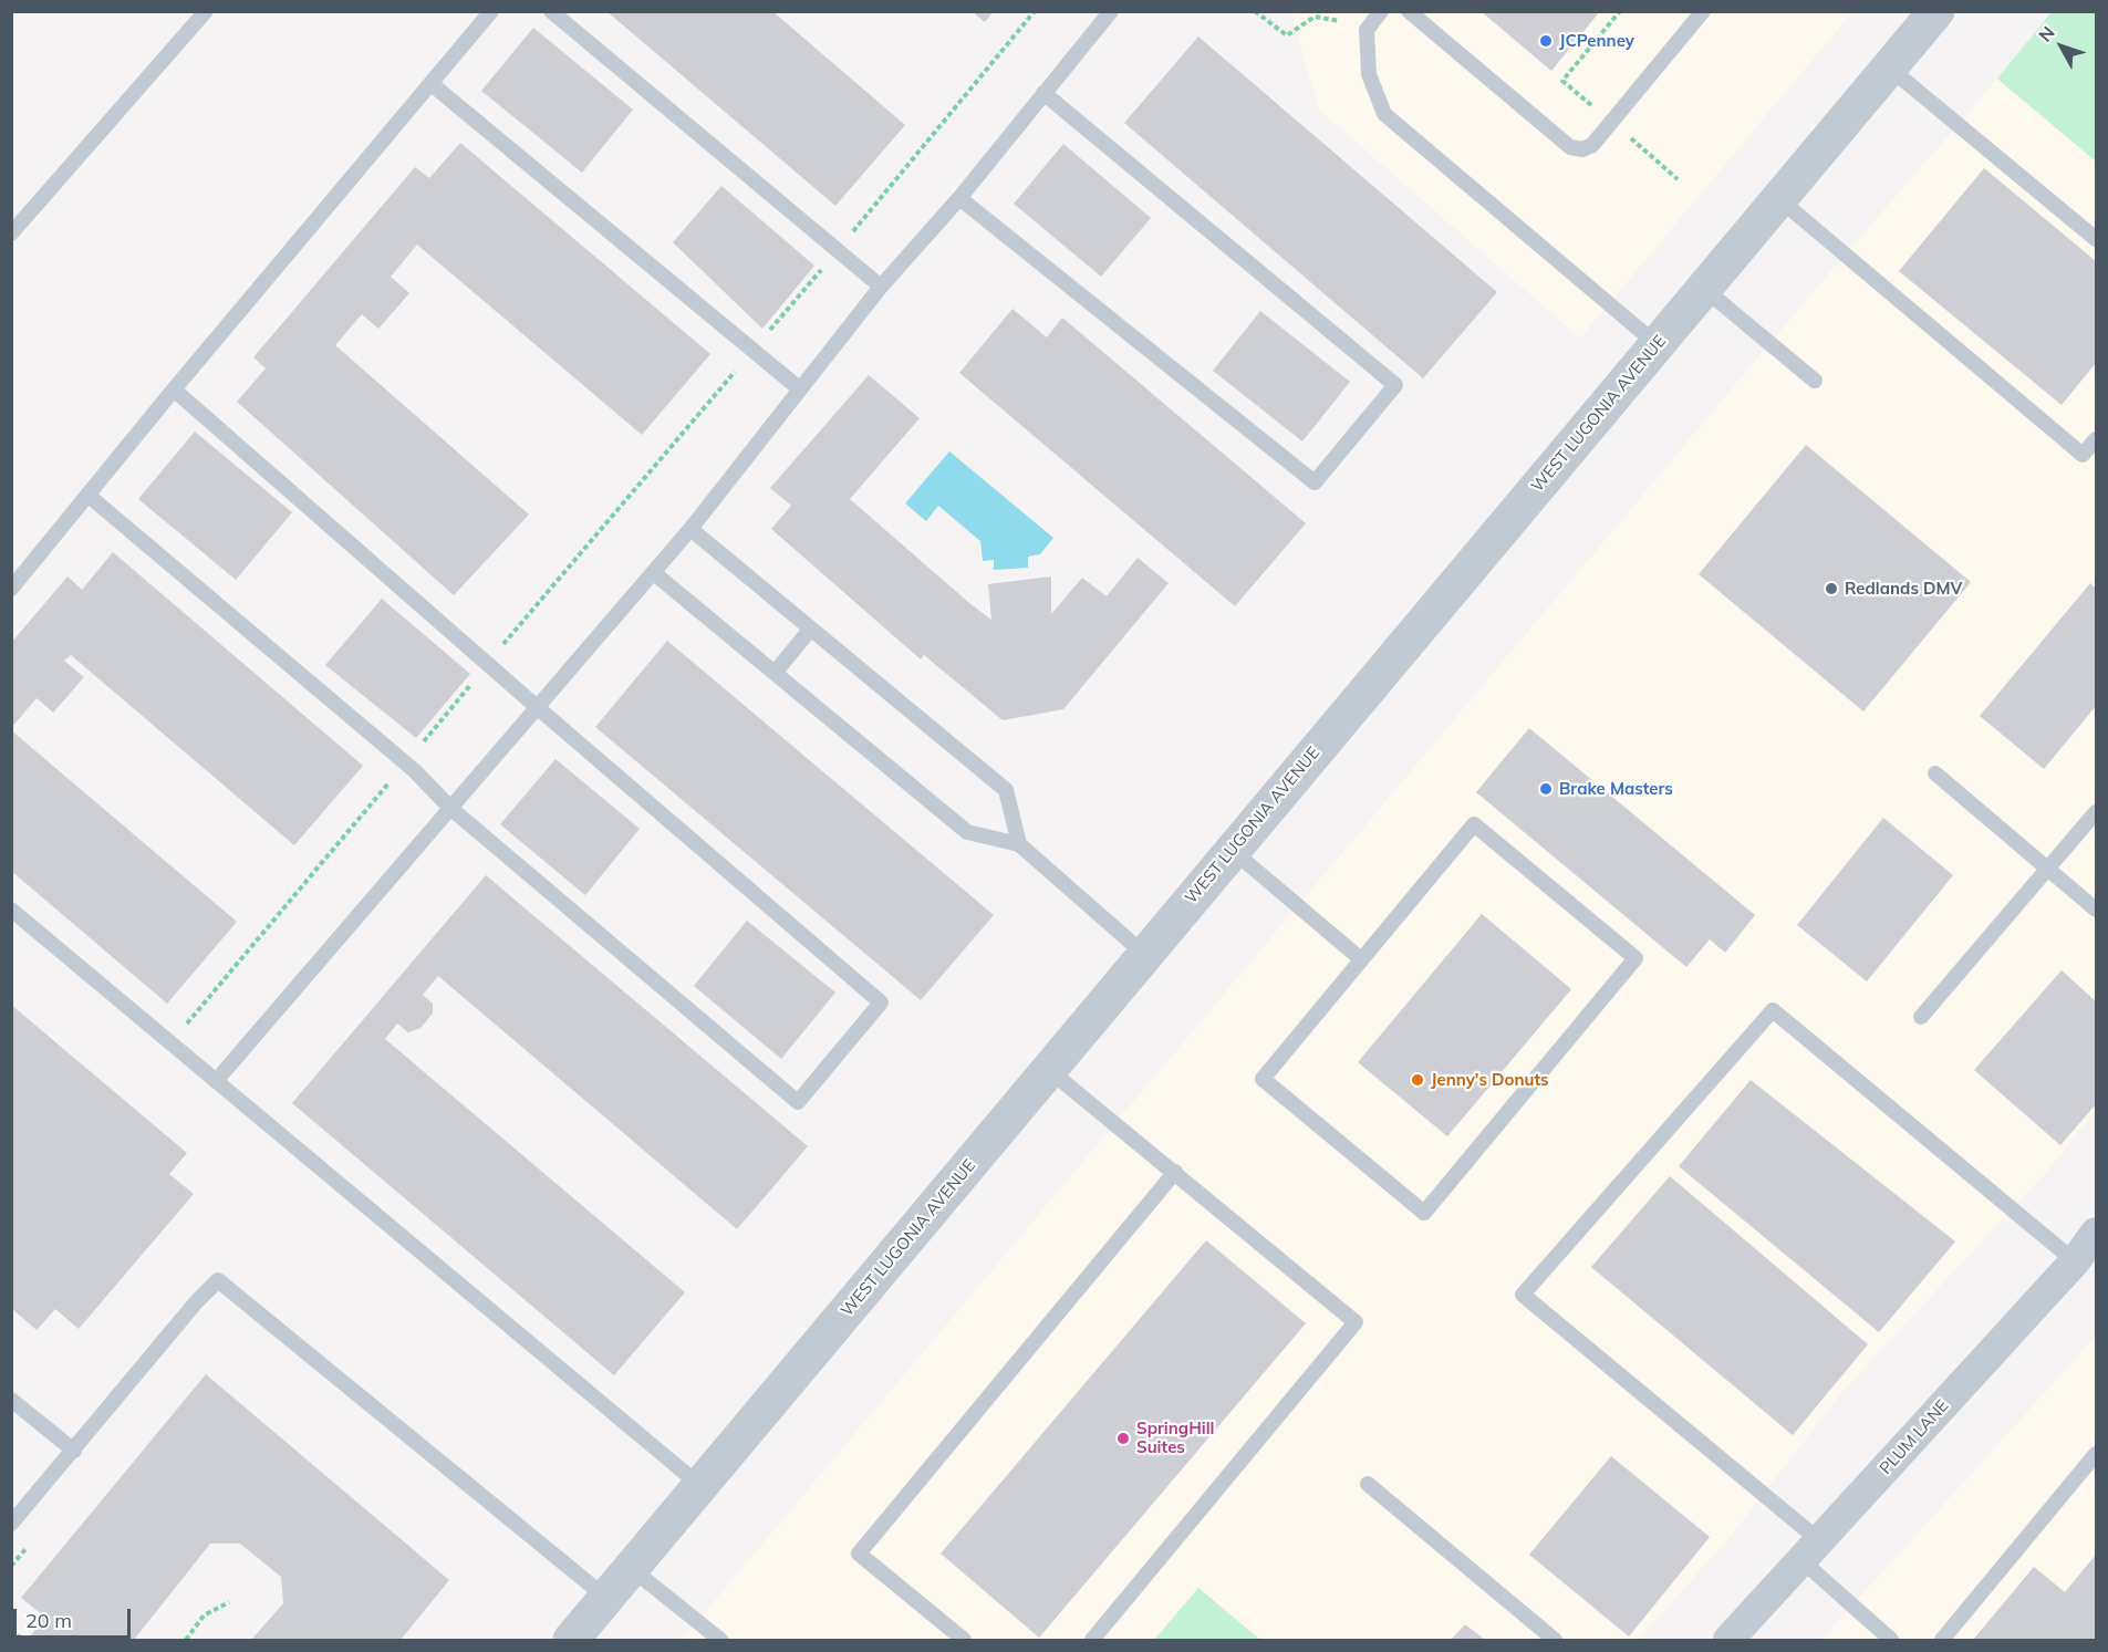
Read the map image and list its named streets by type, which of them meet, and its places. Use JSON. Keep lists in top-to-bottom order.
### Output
{
  "streets": {
    "street": ["WEST LUGONIA AVENUE", "PLUM LANE"]
  },
  "places": [
    "JCPenney",
    "Redlands DMV",
    "Brake Masters",
    "Jenny's Donuts",
    "SpringHill Suites"
  ],
  "scale_bar": "20 m",
  "north": "top left"
}
